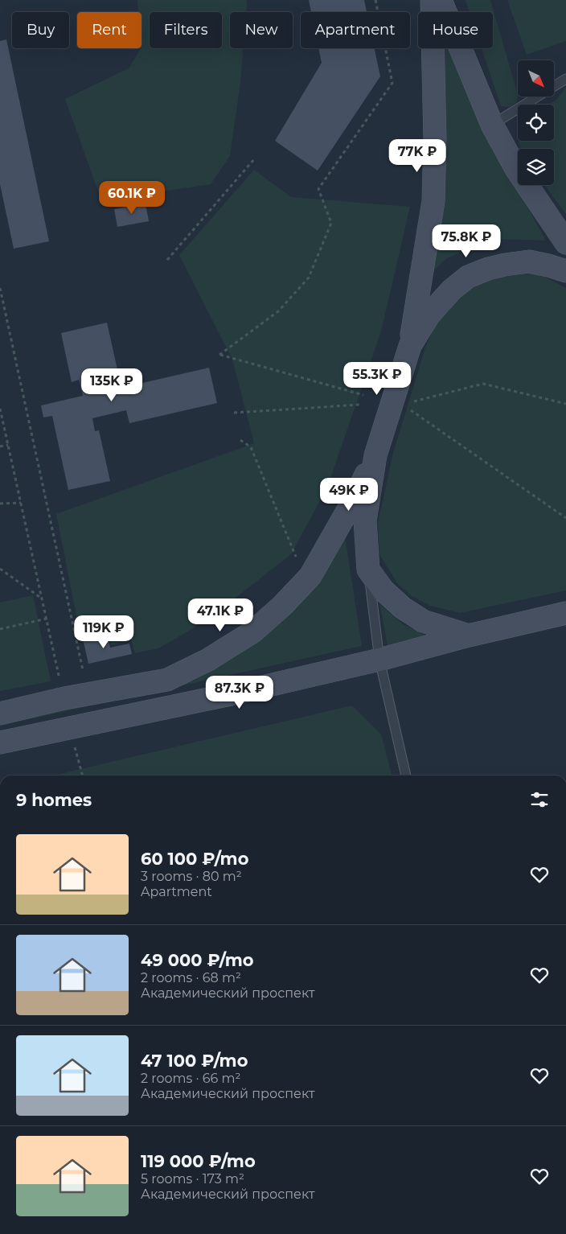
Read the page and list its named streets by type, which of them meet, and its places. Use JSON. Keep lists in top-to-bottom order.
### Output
{
  "north": "bottom right",
  "page": {
    "chip": [
      "Buy",
      "Rent",
      "Filters",
      "New",
      "Apartment",
      "House"
    ],
    "price": [
      "77K ₽",
      "60.1K ₽",
      "75.8K ₽",
      "55.3K ₽",
      "135K ₽",
      "49K ₽",
      "47.1K ₽",
      "119K ₽",
      "87.3K ₽"
    ],
    "heading": "9 homes",
    "list": [
      {
        "name": "60 100 ₽/mo",
        "note": "3 rooms · 80 m² · Apartment"
      },
      {
        "name": "49 000 ₽/mo",
        "note": "2 rooms · 68 m² · Академический проспект"
      },
      {
        "name": "47 100 ₽/mo",
        "note": "2 rooms · 66 m² · Академический проспект"
      },
      {
        "name": "119 000 ₽/mo",
        "note": "5 rooms · 173 m² · Академический проспект"
      }
    ]
  }
}
